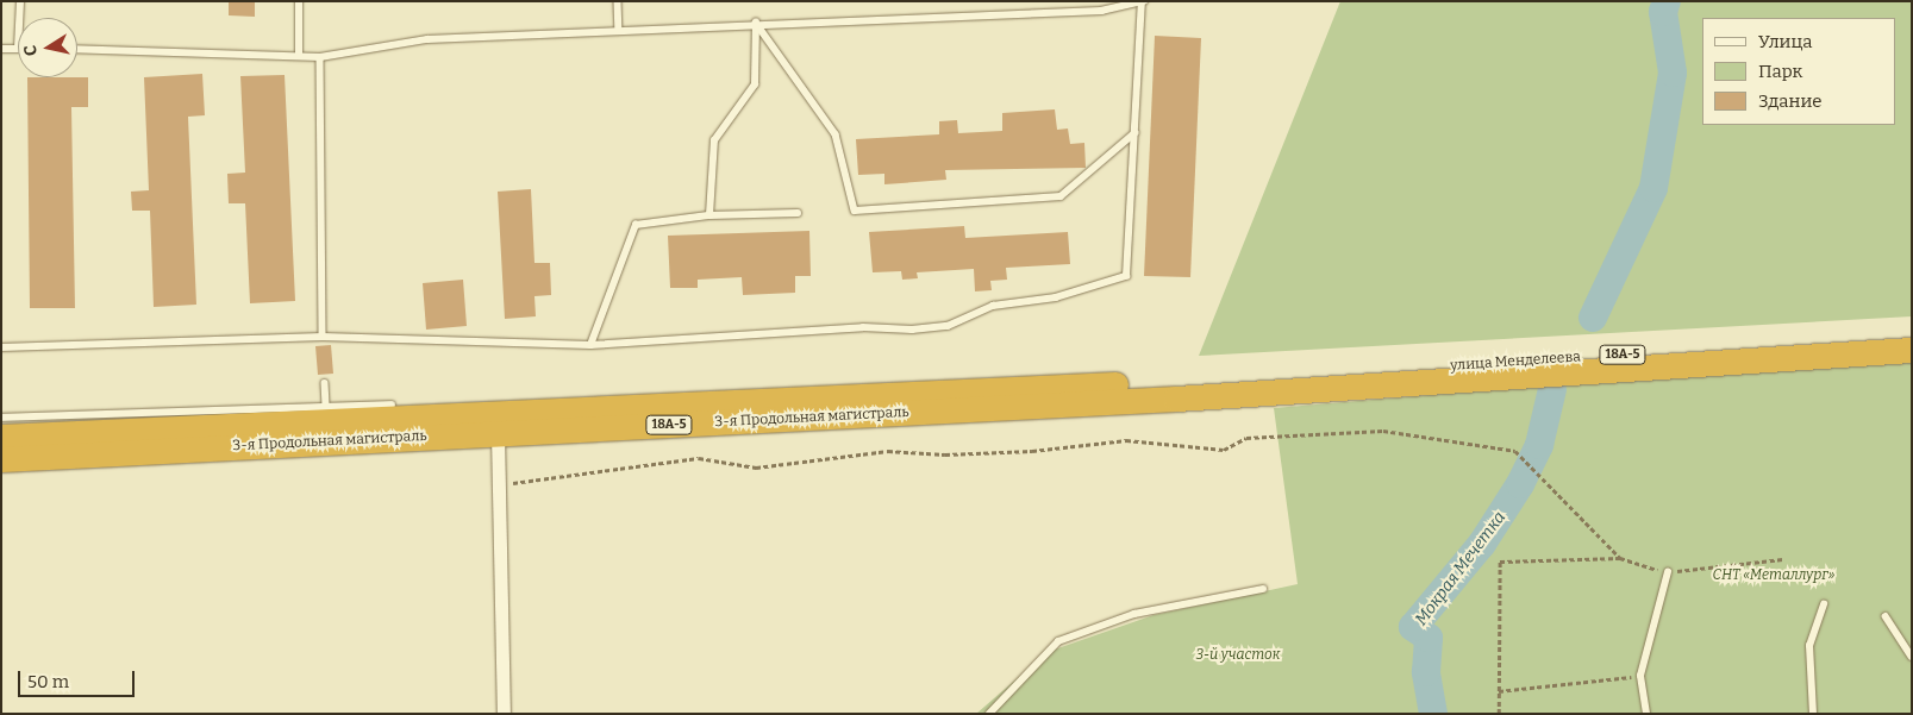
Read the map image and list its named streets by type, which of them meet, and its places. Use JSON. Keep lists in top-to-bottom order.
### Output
{
  "streets": {
    "highway": ["18А-5", "улица Менделеева", "3-я Продольная магистраль"]
  },
  "crossings": [
    ["улица Менделеева", "3-я Продольная магистраль"]
  ],
  "water": ["Мокрая Мечетка"],
  "parks": ["СНТ «Металлург»", "3-й участок"],
  "legend": ["Улица", "Парк", "Здание"],
  "scale_bar": "50 m",
  "north": "left"
}
